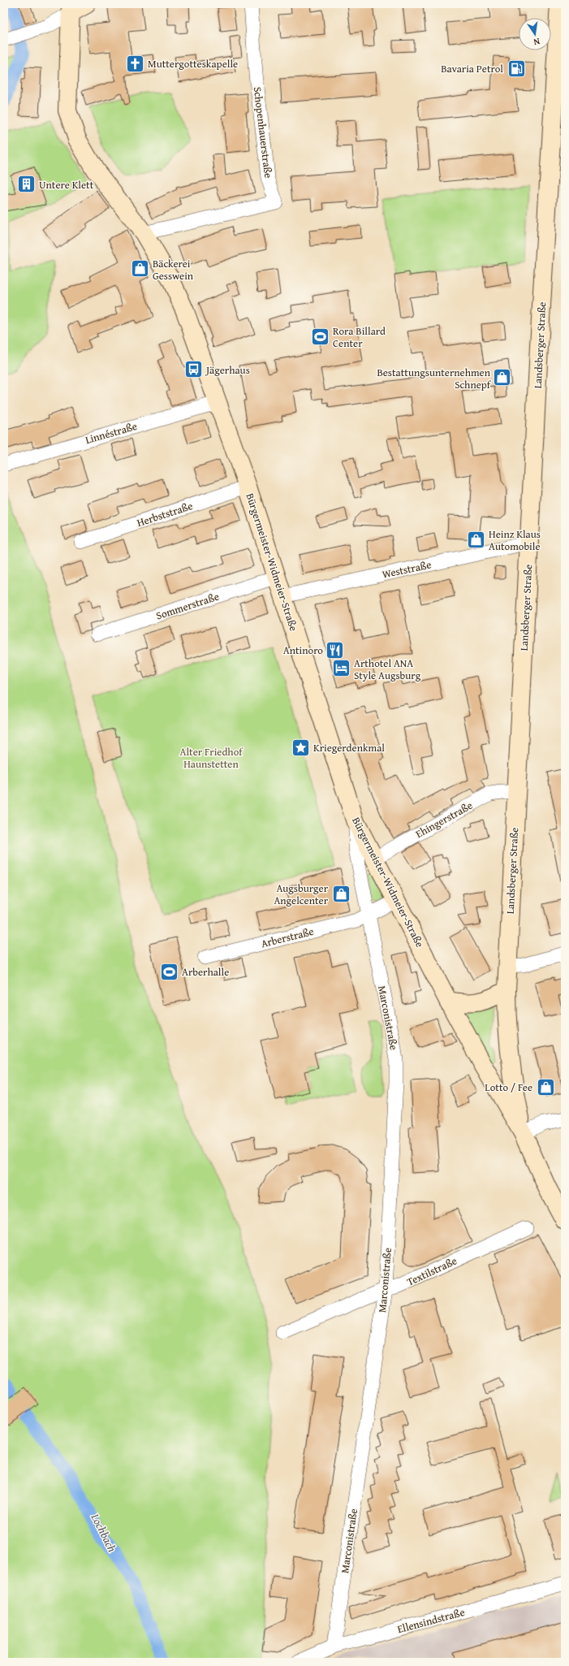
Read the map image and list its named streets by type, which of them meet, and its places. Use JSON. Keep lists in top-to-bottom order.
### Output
{
  "streets": {
    "street": [
      "Schopenhauerstraße",
      "Landsberger Straße",
      "Linnéstraße",
      "Herbststraße",
      "Bürgermeister-Widmeier-Straße",
      "Weststraße",
      "Sommerstraße",
      "Ehingerstraße",
      "Arberstraße",
      "Marconistraße",
      "Textilstraße",
      "Ellensindstraße"
    ]
  },
  "crossings": [
    ["Schopenhauerstraße", "Bürgermeister-Widmeier-Straße"],
    ["Landsberger Straße", "Bürgermeister-Widmeier-Straße"],
    ["Landsberger Straße", "Weststraße"],
    ["Landsberger Straße", "Ehingerstraße"],
    ["Linnéstraße", "Bürgermeister-Widmeier-Straße"],
    ["Herbststraße", "Bürgermeister-Widmeier-Straße"],
    ["Bürgermeister-Widmeier-Straße", "Weststraße"],
    ["Bürgermeister-Widmeier-Straße", "Sommerstraße"],
    ["Bürgermeister-Widmeier-Straße", "Ehingerstraße"],
    ["Bürgermeister-Widmeier-Straße", "Marconistraße"],
    ["Arberstraße", "Marconistraße"],
    ["Marconistraße", "Textilstraße"],
    ["Marconistraße", "Ellensindstraße"]
  ],
  "water": ["Lochbach"],
  "parks": ["Alter Friedhof Haunstetten"],
  "places": {
    "church": ["Muttergotteskapelle"],
    "fuel station": ["Bavaria Petrol"],
    "building": ["Untere Klett"],
    "shop": [
      "Bäckerei Gesswein",
      "Bestattungsunternehmen Schnepf",
      "Heinz Klaus Automobile",
      "Augsburger Angelcenter",
      "Lotto / Fee"
    ],
    "sports": ["Rora Billard Center", "Arberhalle"],
    "bus stop": ["Jägerhaus"],
    "restaurant": ["Antinoro"],
    "hotel": ["Arthotel ANA Style Augsburg"],
    "place": ["Kriegerdenkmal"]
  },
  "north": "bottom"
}
